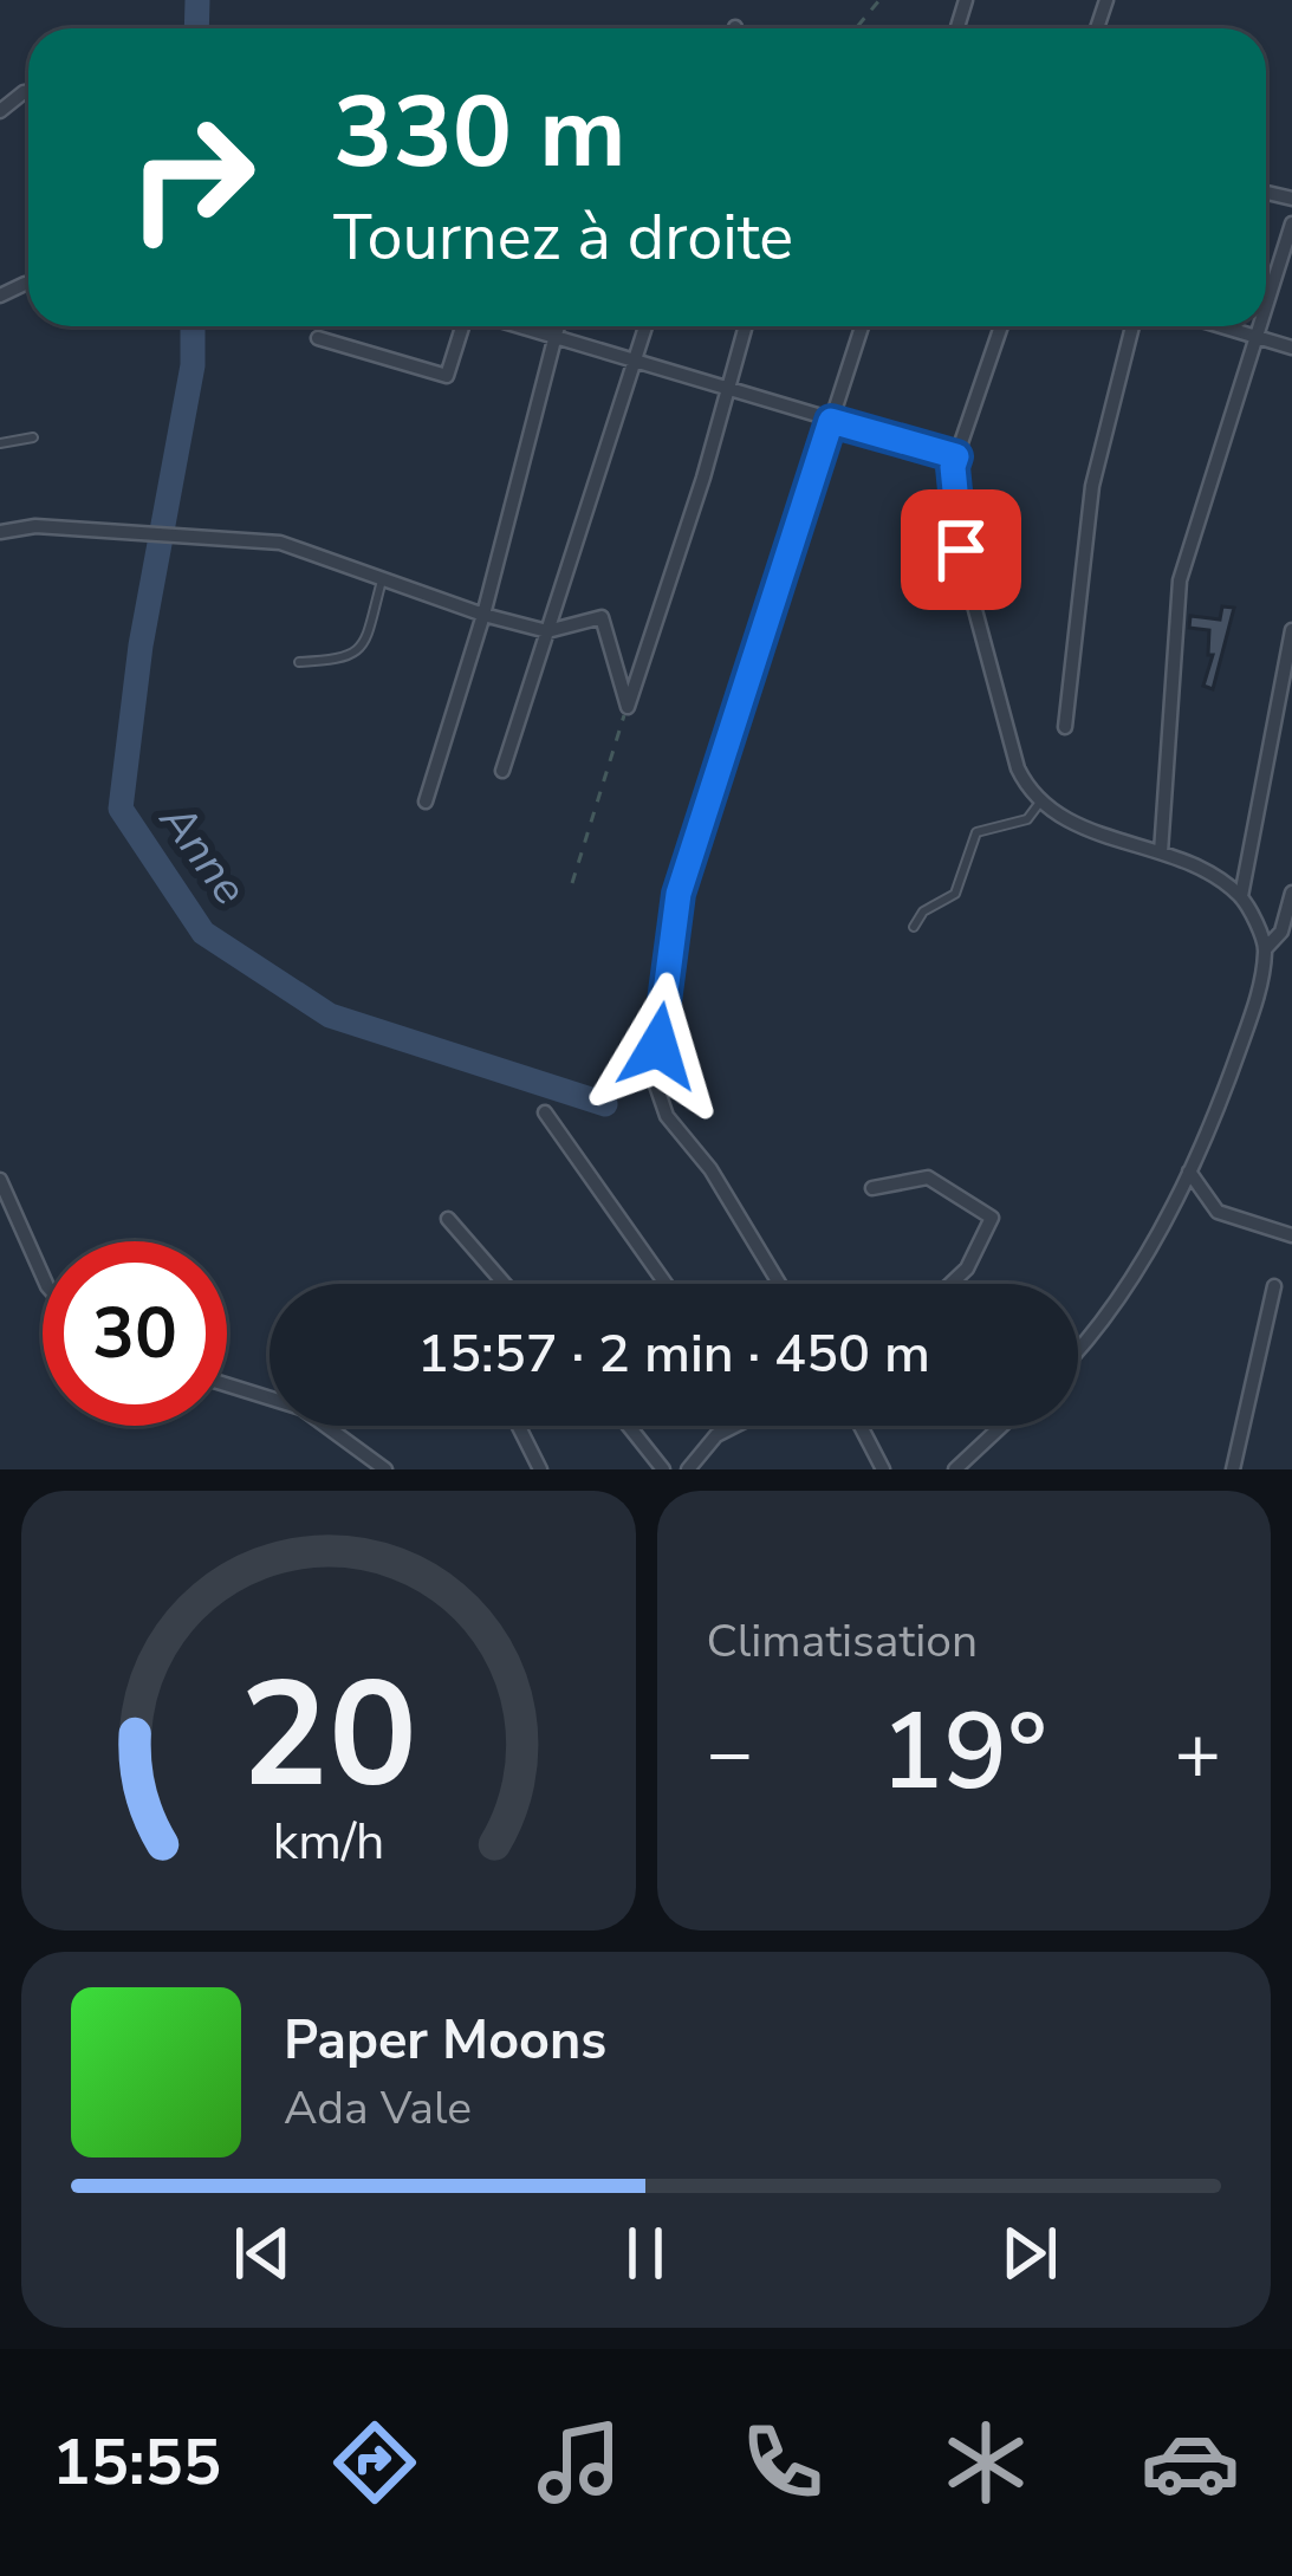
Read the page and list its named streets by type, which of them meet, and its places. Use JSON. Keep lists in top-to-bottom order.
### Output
{
  "water": ["Anne"],
  "page": {
    "turn": ["330 m", "Tournez à droite"],
    "limit": "30",
    "trip": "15:57 · 2 min · 450 m",
    "tile": "Climatisation",
    "heat": ["−", "19°", "+"],
    "song": ["Paper Moons", "Ada Vale"],
    "tabs": "15:55",
    "gauge": ["20", "km/h"]
  }
}
